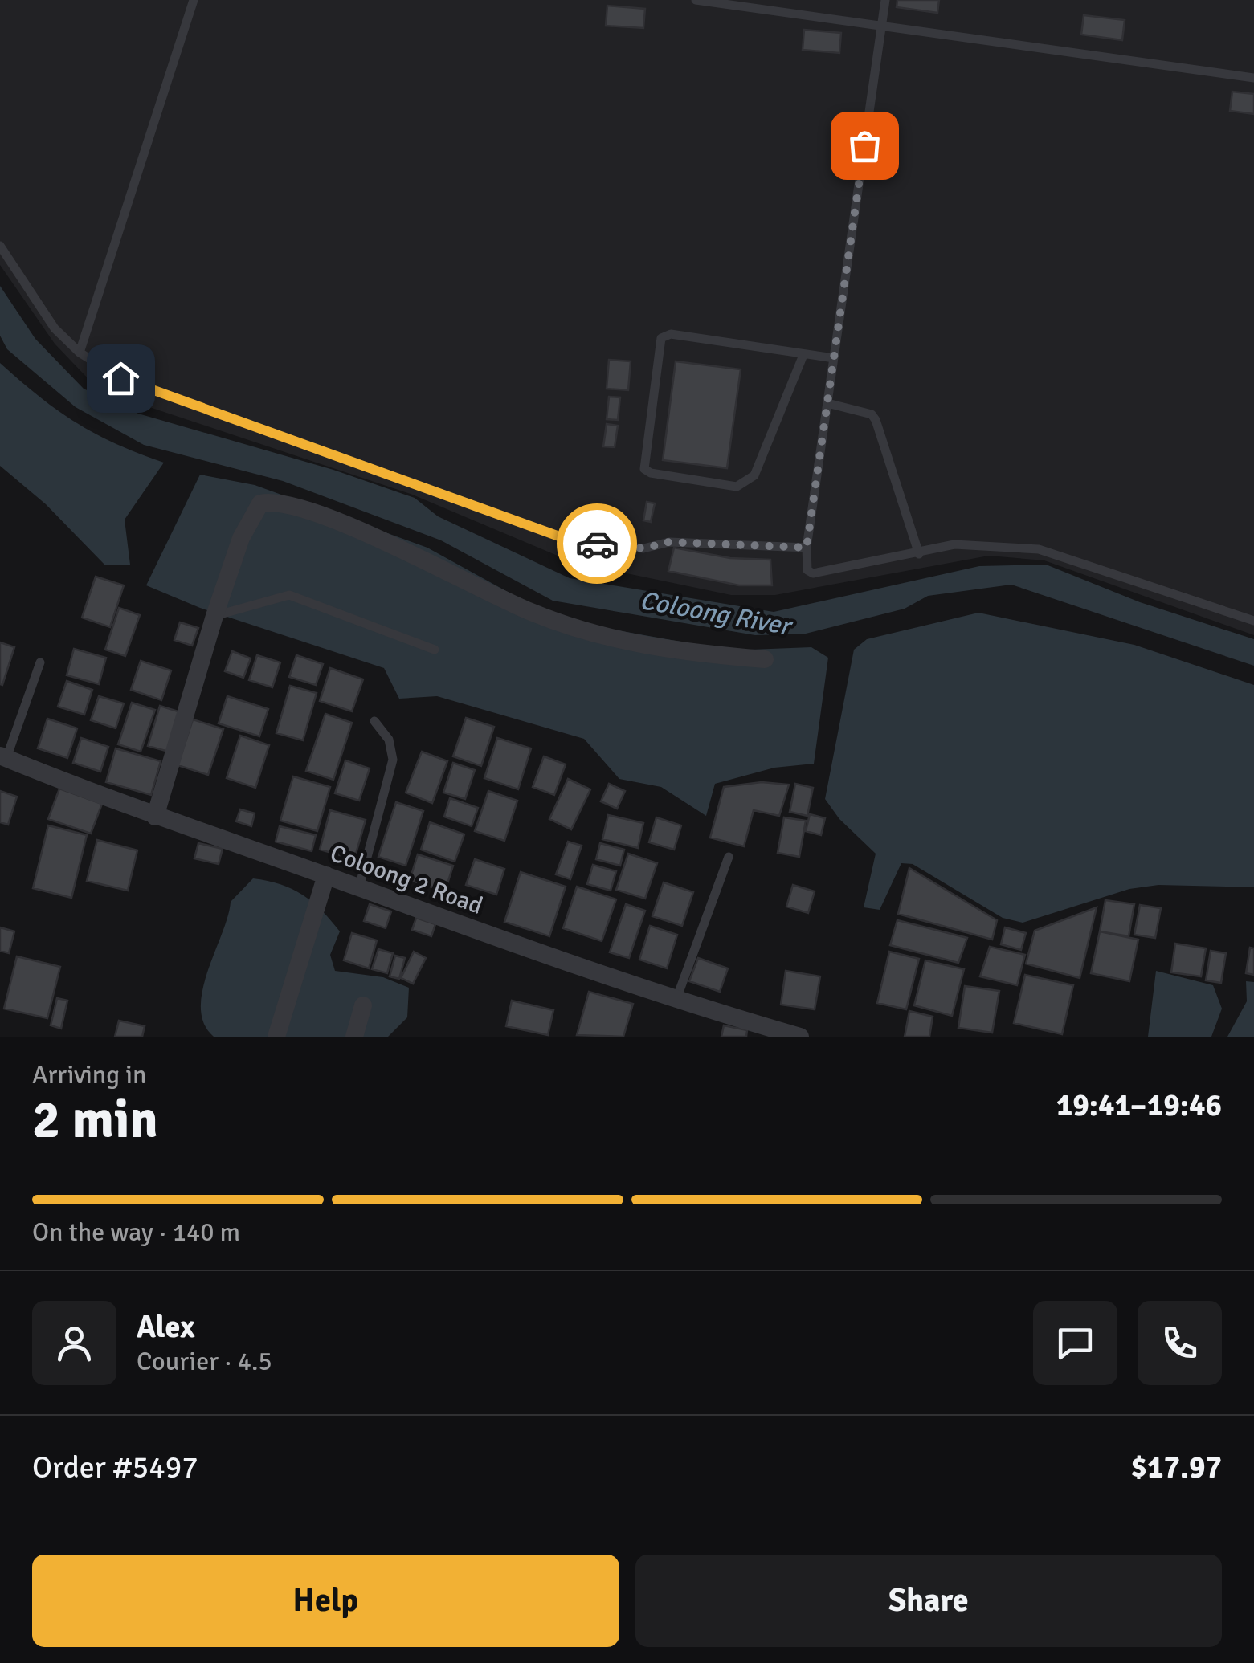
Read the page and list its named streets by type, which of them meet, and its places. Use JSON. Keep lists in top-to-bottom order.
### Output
{
  "streets": {
    "street": ["Coloong 2 Road"]
  },
  "water": ["Coloong River"],
  "page": {
    "heading": ["2 min", "Arriving in", "19:41–19:46"],
    "panel": [
      "Alex",
      "Courier · 4.5",
      "Order #5497",
      "$17.97"
    ],
    "bar": "On the way · 140 m",
    "buttons": ["Help", "Share"]
  }
}
